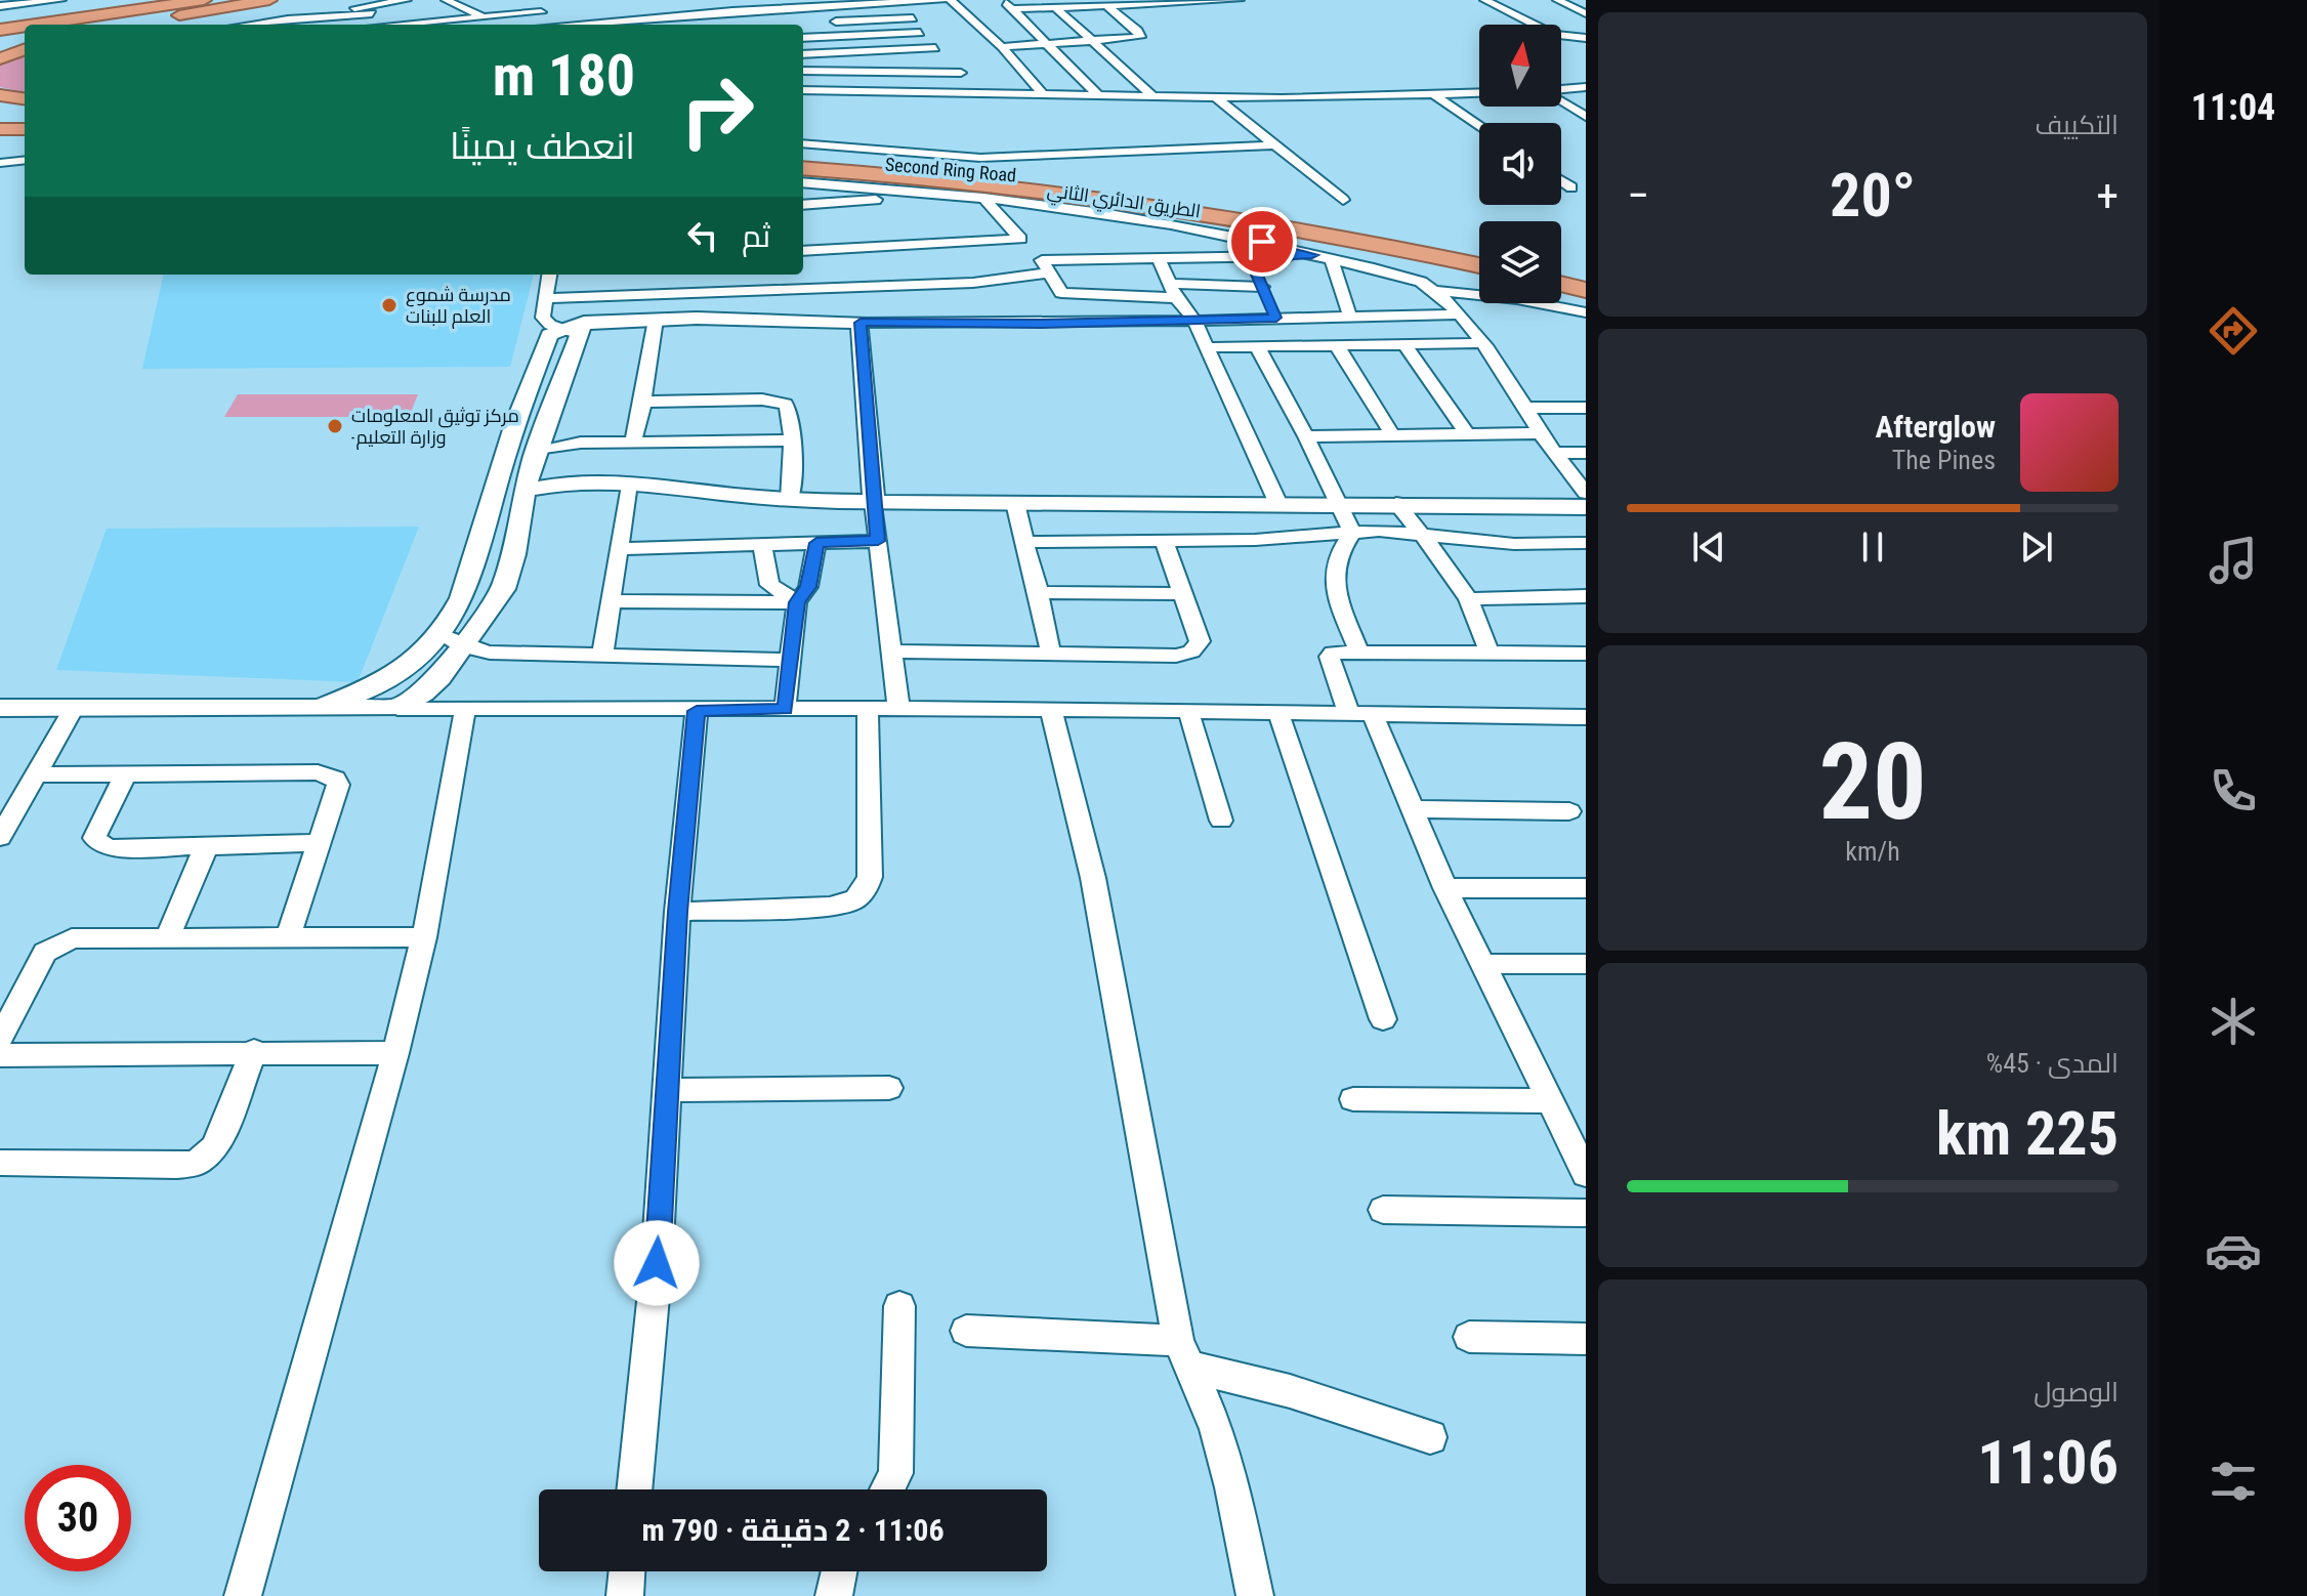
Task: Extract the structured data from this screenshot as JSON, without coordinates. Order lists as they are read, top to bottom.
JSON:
{
  "streets": {
    "highway": ["Second Ring Road", "الطريق الدائري الثاني"]
  },
  "places": ["مدرسة شموع العلم للبنات", "مركز توثيق المعلومات -وزارة التعليم"],
  "north": "top",
  "page": {
    "tabs": "11:04",
    "tile": [
      "التكييف",
      ["20", "km/h"],
      ["المدى · 45%", "225 km"],
      ["الوصول", "11:06"]
    ],
    "turn": ["180 m", "انعطف يمينًا"],
    "heat": ["−", "20°", "+"],
    "then": "ثم",
    "song": ["Afterglow", "The Pines"],
    "limit": "30",
    "trip": "11:06 · 2 دقيقة · 790 m"
  }
}
